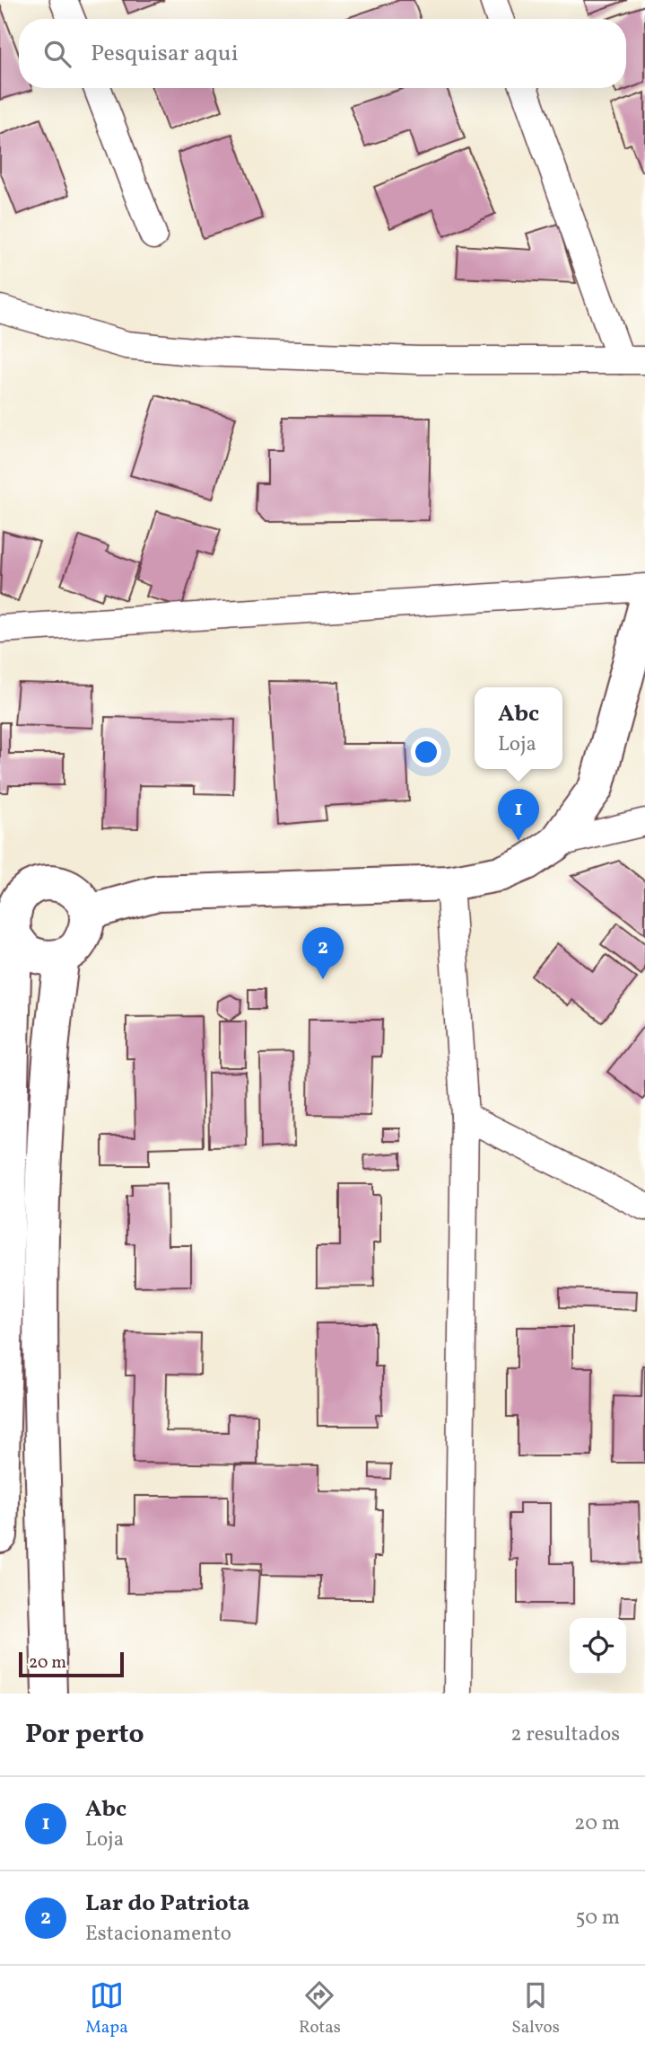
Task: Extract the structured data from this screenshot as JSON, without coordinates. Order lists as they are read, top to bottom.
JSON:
{
  "scale_bar": "20 m",
  "page": {
    "search": "Pesquisar aqui",
    "popup": ["Abc", "Loja"],
    "pins": ["1", "2"],
    "scale": "20 m",
    "heading": ["Por perto", "2 resultados"],
    "list": [
      {
        "mark": "1",
        "name": "Abc",
        "note": "Loja",
        "value": "20 m"
      },
      {
        "mark": "2",
        "name": "Lar do Patriota",
        "note": "Estacionamento",
        "value": "50 m"
      }
    ],
    "nav": ["Mapa", "Rotas", "Salvos"]
  }
}
